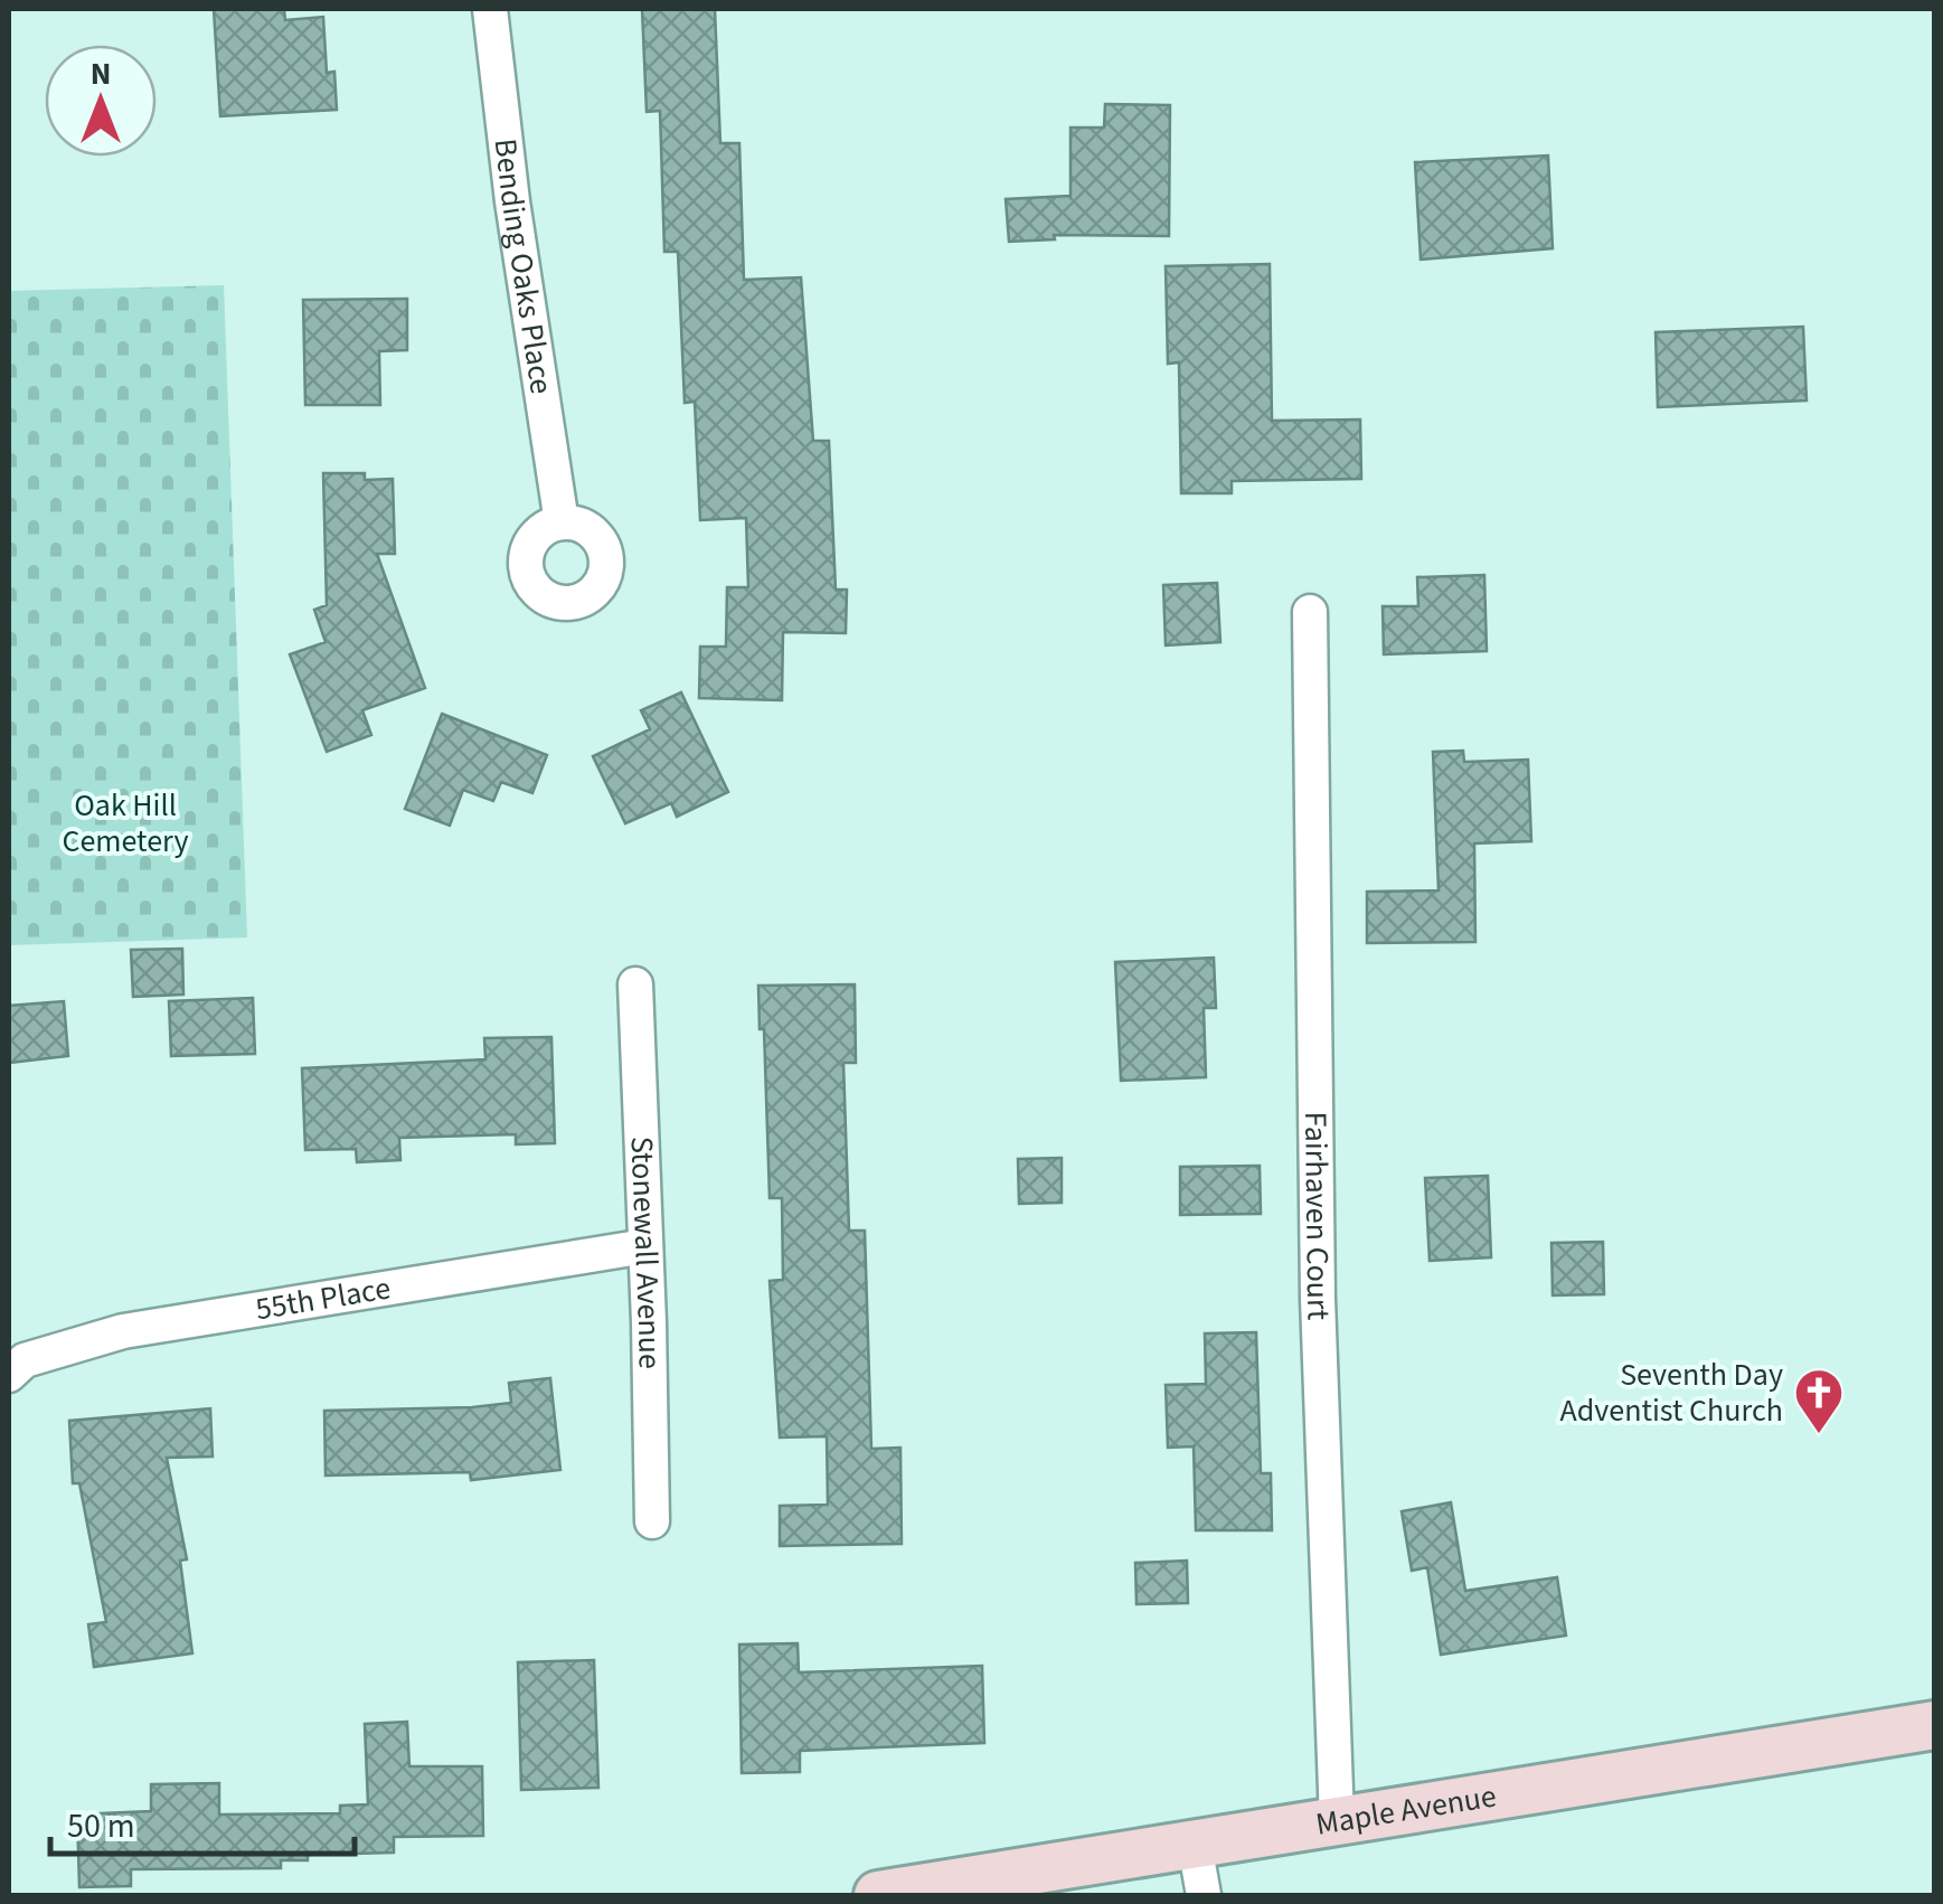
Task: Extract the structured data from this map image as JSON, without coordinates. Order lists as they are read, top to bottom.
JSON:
{
  "streets": {
    "main road": ["Maple Avenue"],
    "street": [
      "Bending Oaks Place",
      "Fairhaven Court",
      "Stonewall Avenue",
      "55th Place"
    ]
  },
  "crossings": [
    ["Fairhaven Court", "Maple Avenue"],
    ["Stonewall Avenue", "55th Place"]
  ],
  "parks": ["Oak Hill Cemetery"],
  "places": {
    "church": ["Seventh Day Adventist Church"]
  },
  "scale_bar": "50 m",
  "north": "top"
}
